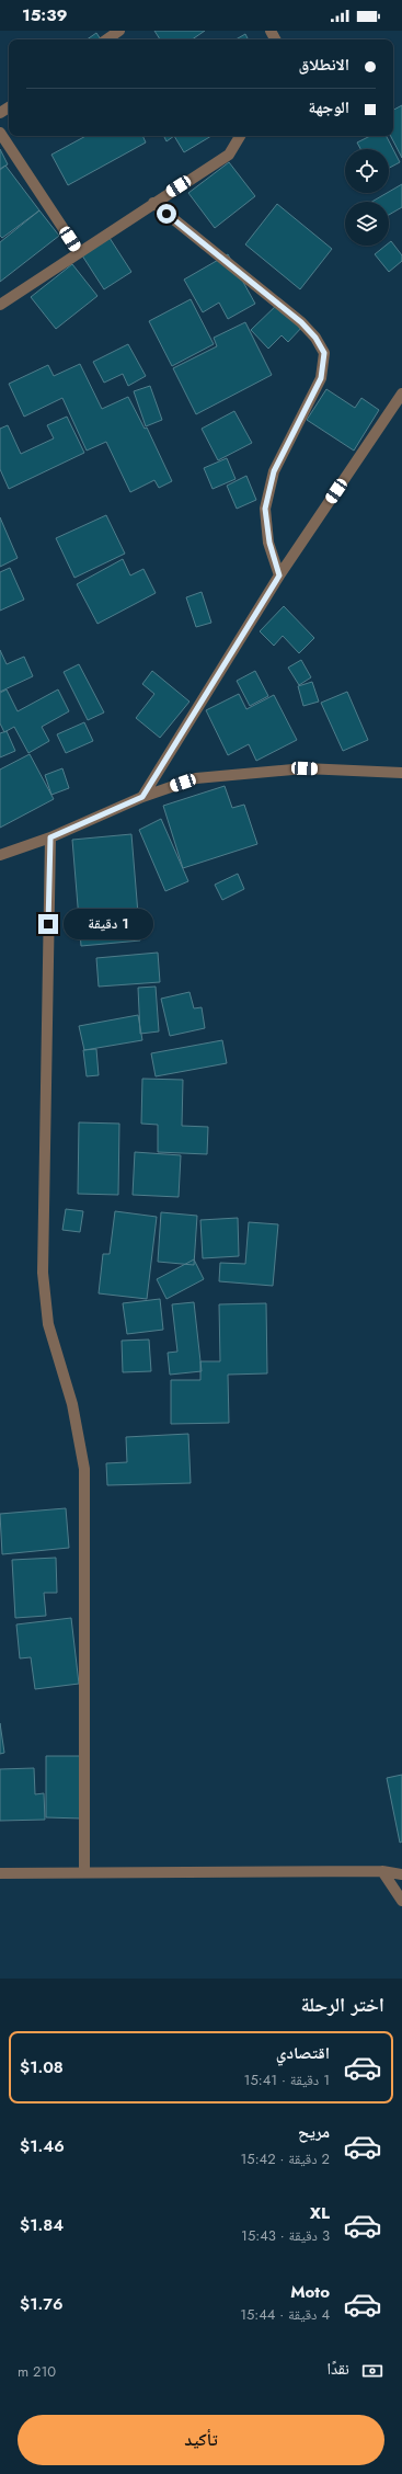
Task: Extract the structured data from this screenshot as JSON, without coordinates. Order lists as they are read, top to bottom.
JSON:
{
  "page": {
    "status": "15:39",
    "banner": ["الانطلاق", "الوجهة"],
    "bubble": "1 دقيقة",
    "heading": "اختر الرحلة",
    "list": [
      {
        "name": "اقتصادي",
        "note": "1 دقيقة · 15:41",
        "value": "$1.08"
      },
      {
        "name": "مريح",
        "note": "2 دقيقة · 15:42",
        "value": "$1.46"
      },
      {
        "name": "XL",
        "note": "3 دقيقة · 15:43",
        "value": "$1.84"
      },
      {
        "name": "Moto",
        "note": "4 دقيقة · 15:44",
        "value": "$1.76"
      }
    ],
    "pay": ["نقدًا", "210 m"],
    "buttons": "تأكيد"
  }
}
